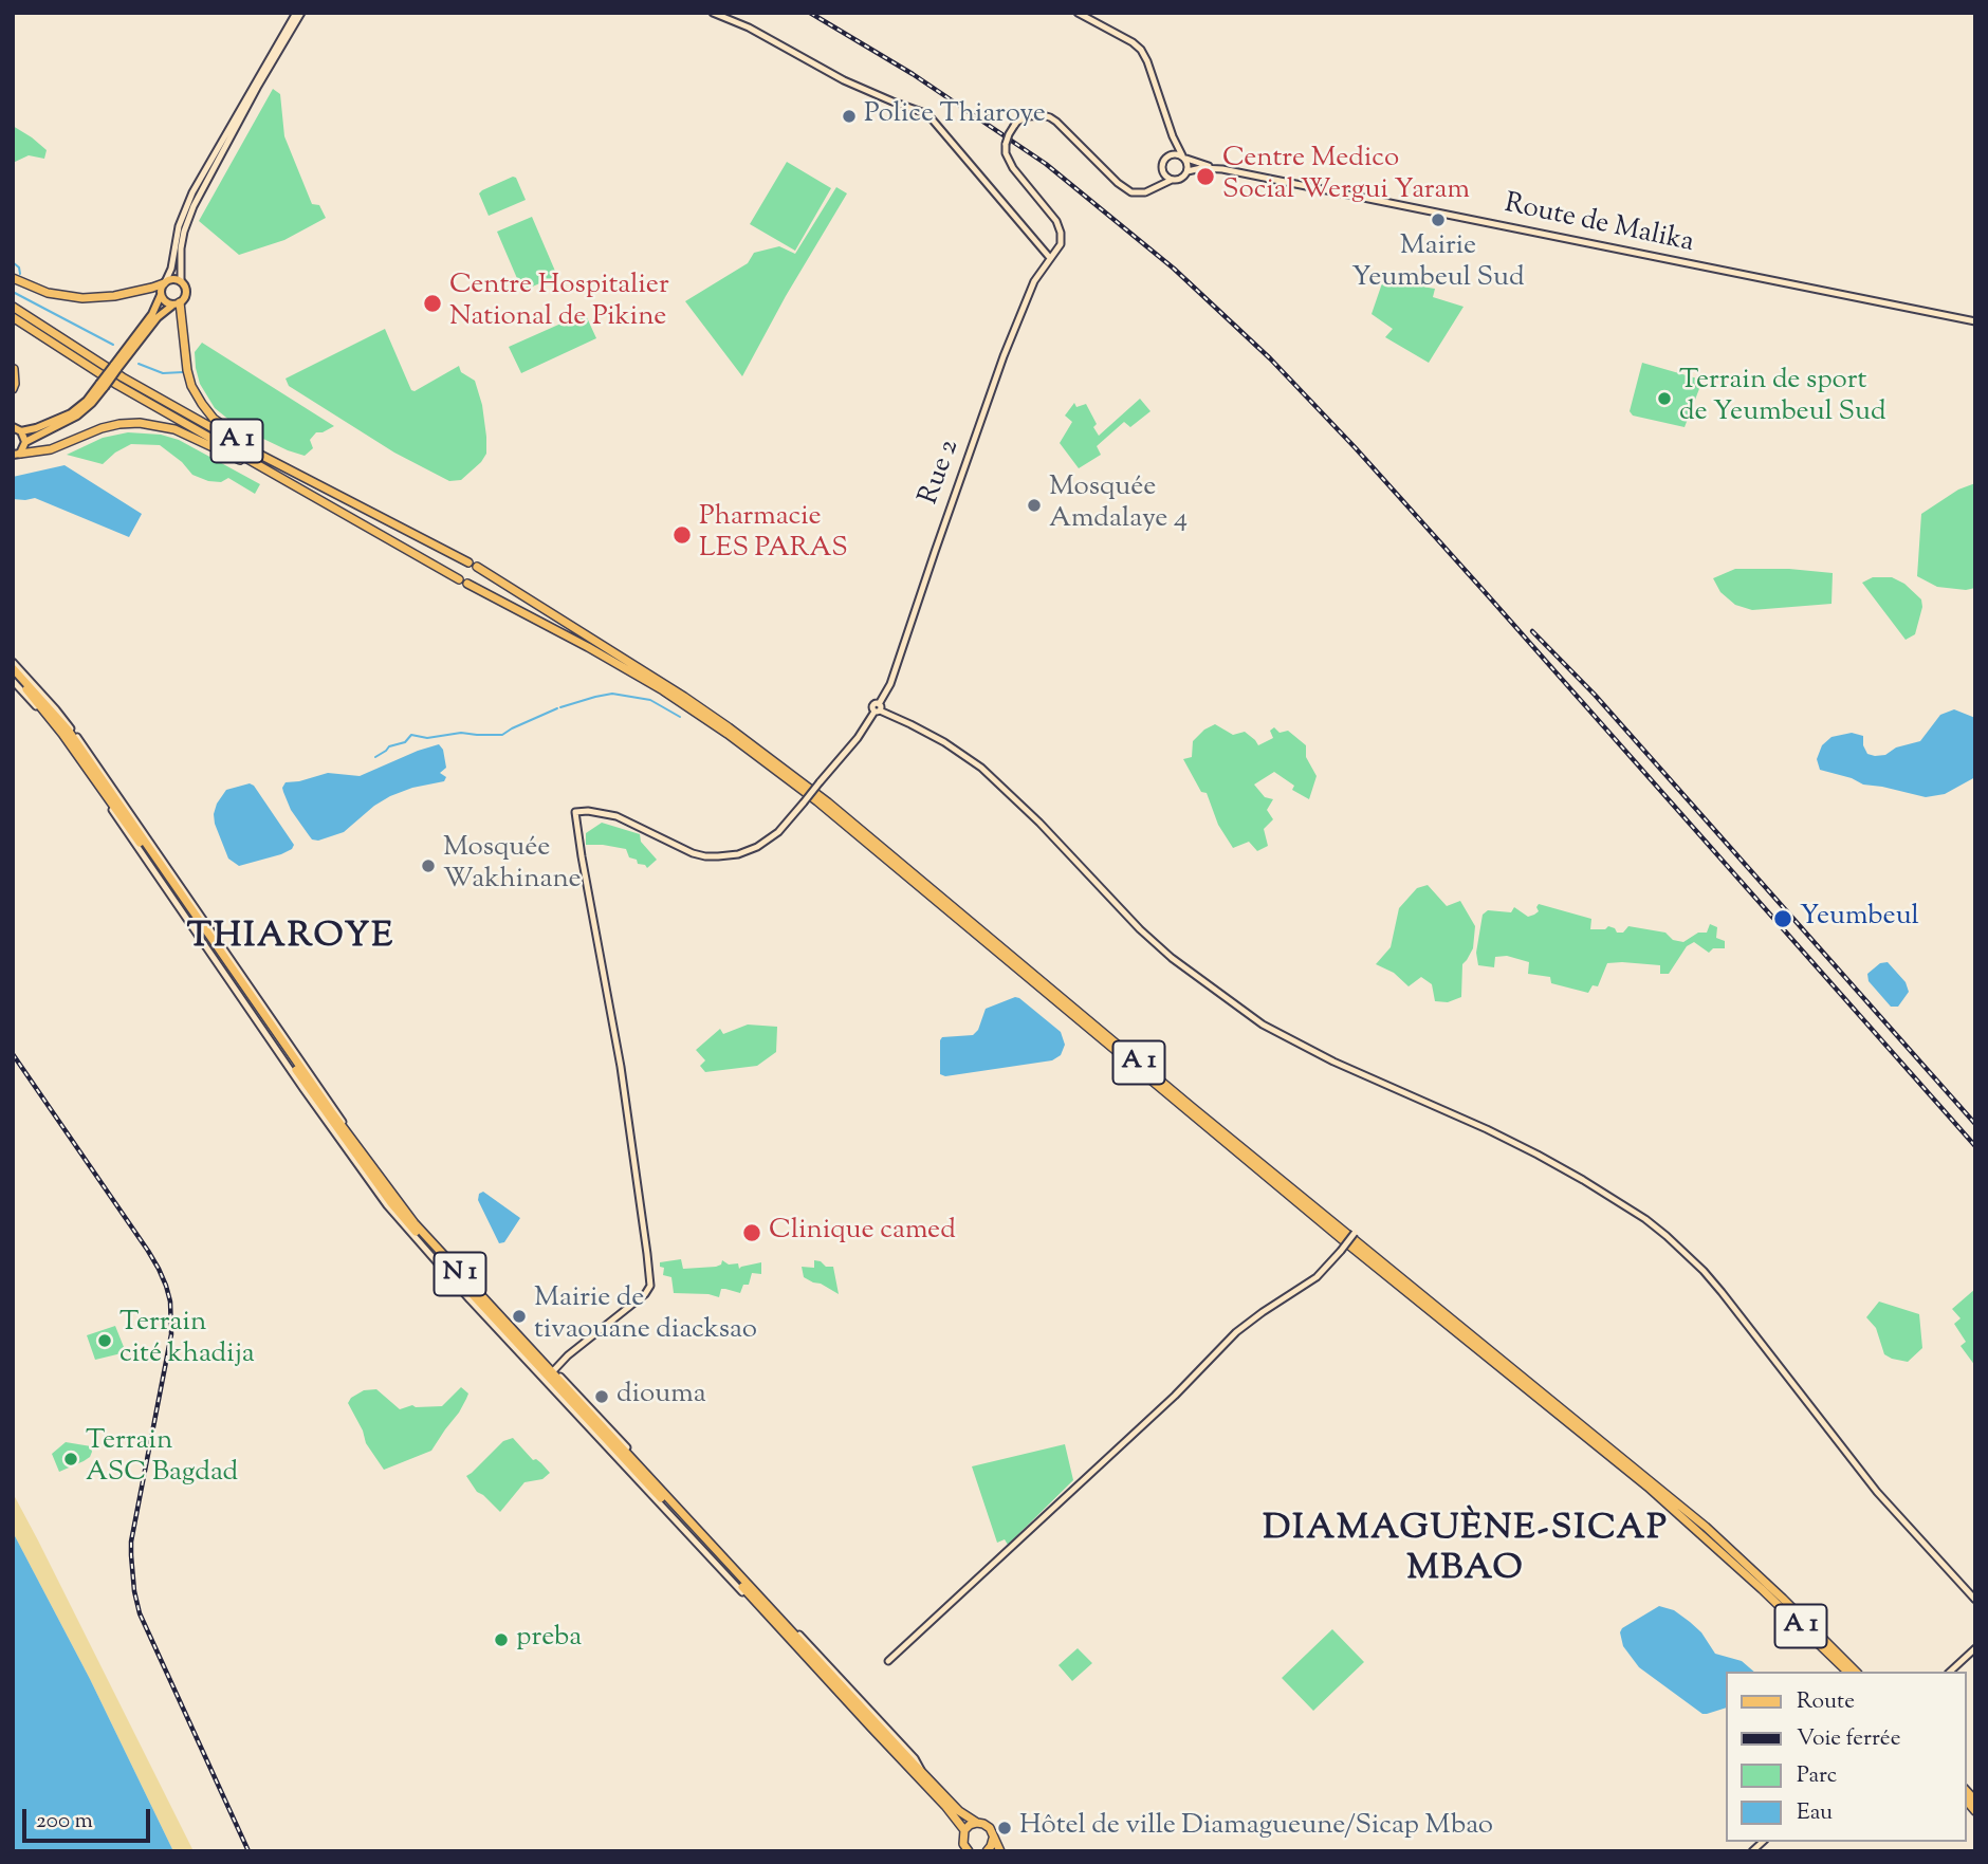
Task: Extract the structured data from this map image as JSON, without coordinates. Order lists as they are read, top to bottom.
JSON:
{
  "streets": {
    "highway": ["A 1", "N 1"],
    "street": ["Route de Malika", "Rue 2"]
  },
  "crossings": [
    ["Rue 2", "N 1"]
  ],
  "districts": ["THIAROYE", "DIAMAGUÈNE-SICAP MBAO"],
  "places": [
    "Police Thiaroye",
    "Centre Medico Social Wergui Yaram",
    "Mairie Yeumbeul Sud",
    "Centre Hospitalier National de Pikine",
    "Terrain de sport de Yeumbeul Sud",
    "Mosquée Amdalaye 4",
    "Pharmacie LES PARAS",
    "Mosquée Wakhinane",
    "Yeumbeul",
    "Clinique camed",
    "Mairie de tivaouane diacksao",
    "Terrain cité khadija",
    "diouma",
    "Terrain ASC Bagdad",
    "preba",
    "Hôtel de ville Diamagueune/Sicap Mbao"
  ],
  "legend": [
    "Route",
    "Voie ferrée",
    "Parc",
    "Eau"
  ],
  "scale_bar": "200 m"
}
